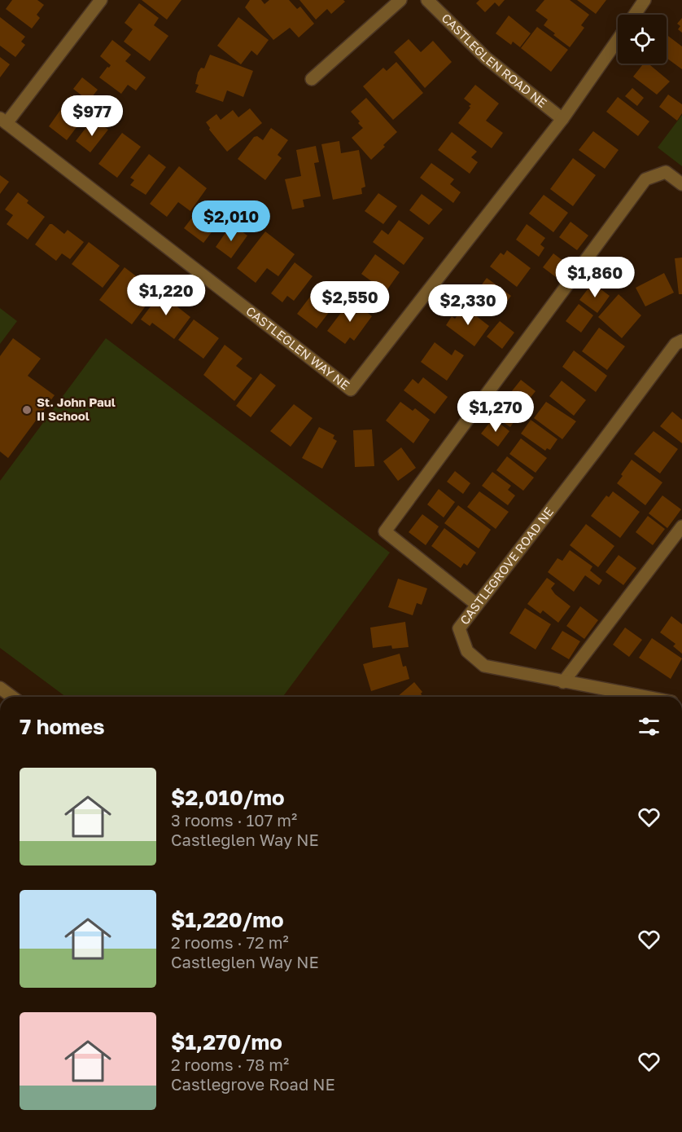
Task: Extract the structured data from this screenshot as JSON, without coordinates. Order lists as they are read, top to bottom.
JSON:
{
  "streets": {
    "street": ["CASTLEGLEN ROAD NE", "CASTLEGLEN WAY NE", "CASTLEGROVE ROAD NE"]
  },
  "crossings": [
    ["CASTLEGLEN ROAD NE", "CASTLEGLEN WAY NE"]
  ],
  "places": ["St. John Paul II School"],
  "page": {
    "price": [
      "$977",
      "$2,010",
      "$1,860",
      "$1,220",
      "$2,550",
      "$2,330",
      "$1,270"
    ],
    "heading": "7 homes",
    "list": [
      {
        "name": "$2,010/mo",
        "note": "3 rooms · 107 m² · Castleglen Way NE"
      },
      {
        "name": "$1,220/mo",
        "note": "2 rooms · 72 m² · Castleglen Way NE"
      },
      {
        "name": "$1,270/mo",
        "note": "2 rooms · 78 m² · Castlegrove Road NE"
      }
    ]
  }
}
